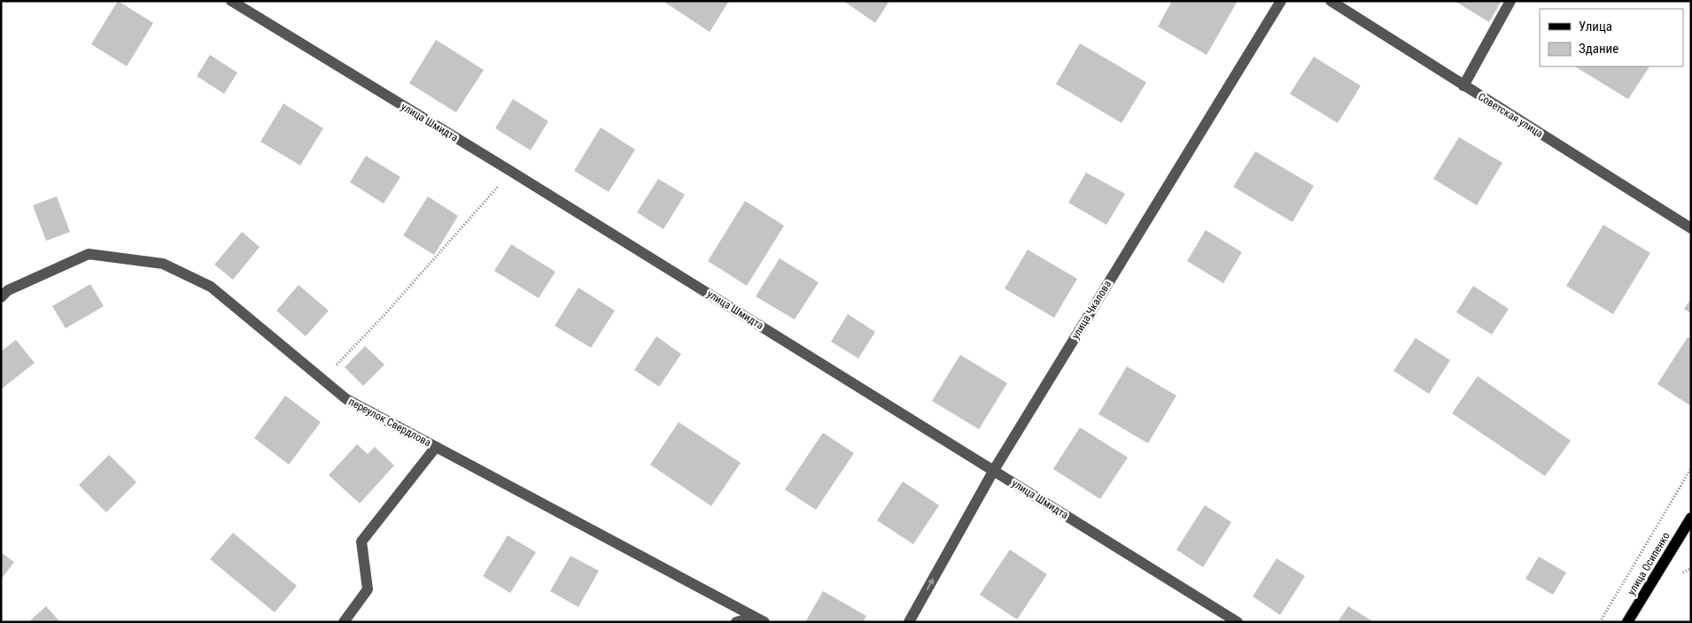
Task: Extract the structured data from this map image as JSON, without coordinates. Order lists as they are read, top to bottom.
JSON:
{
  "streets": {
    "main road": ["улица Осипенко"],
    "street": [
      "Советская улица",
      "улица Шмидта",
      "улица Чкалова",
      "переулок Свердлова"
    ]
  },
  "crossings": [
    ["улица Шмидта", "улица Чкалова"]
  ],
  "legend": ["Улица", "Здание"]
}
